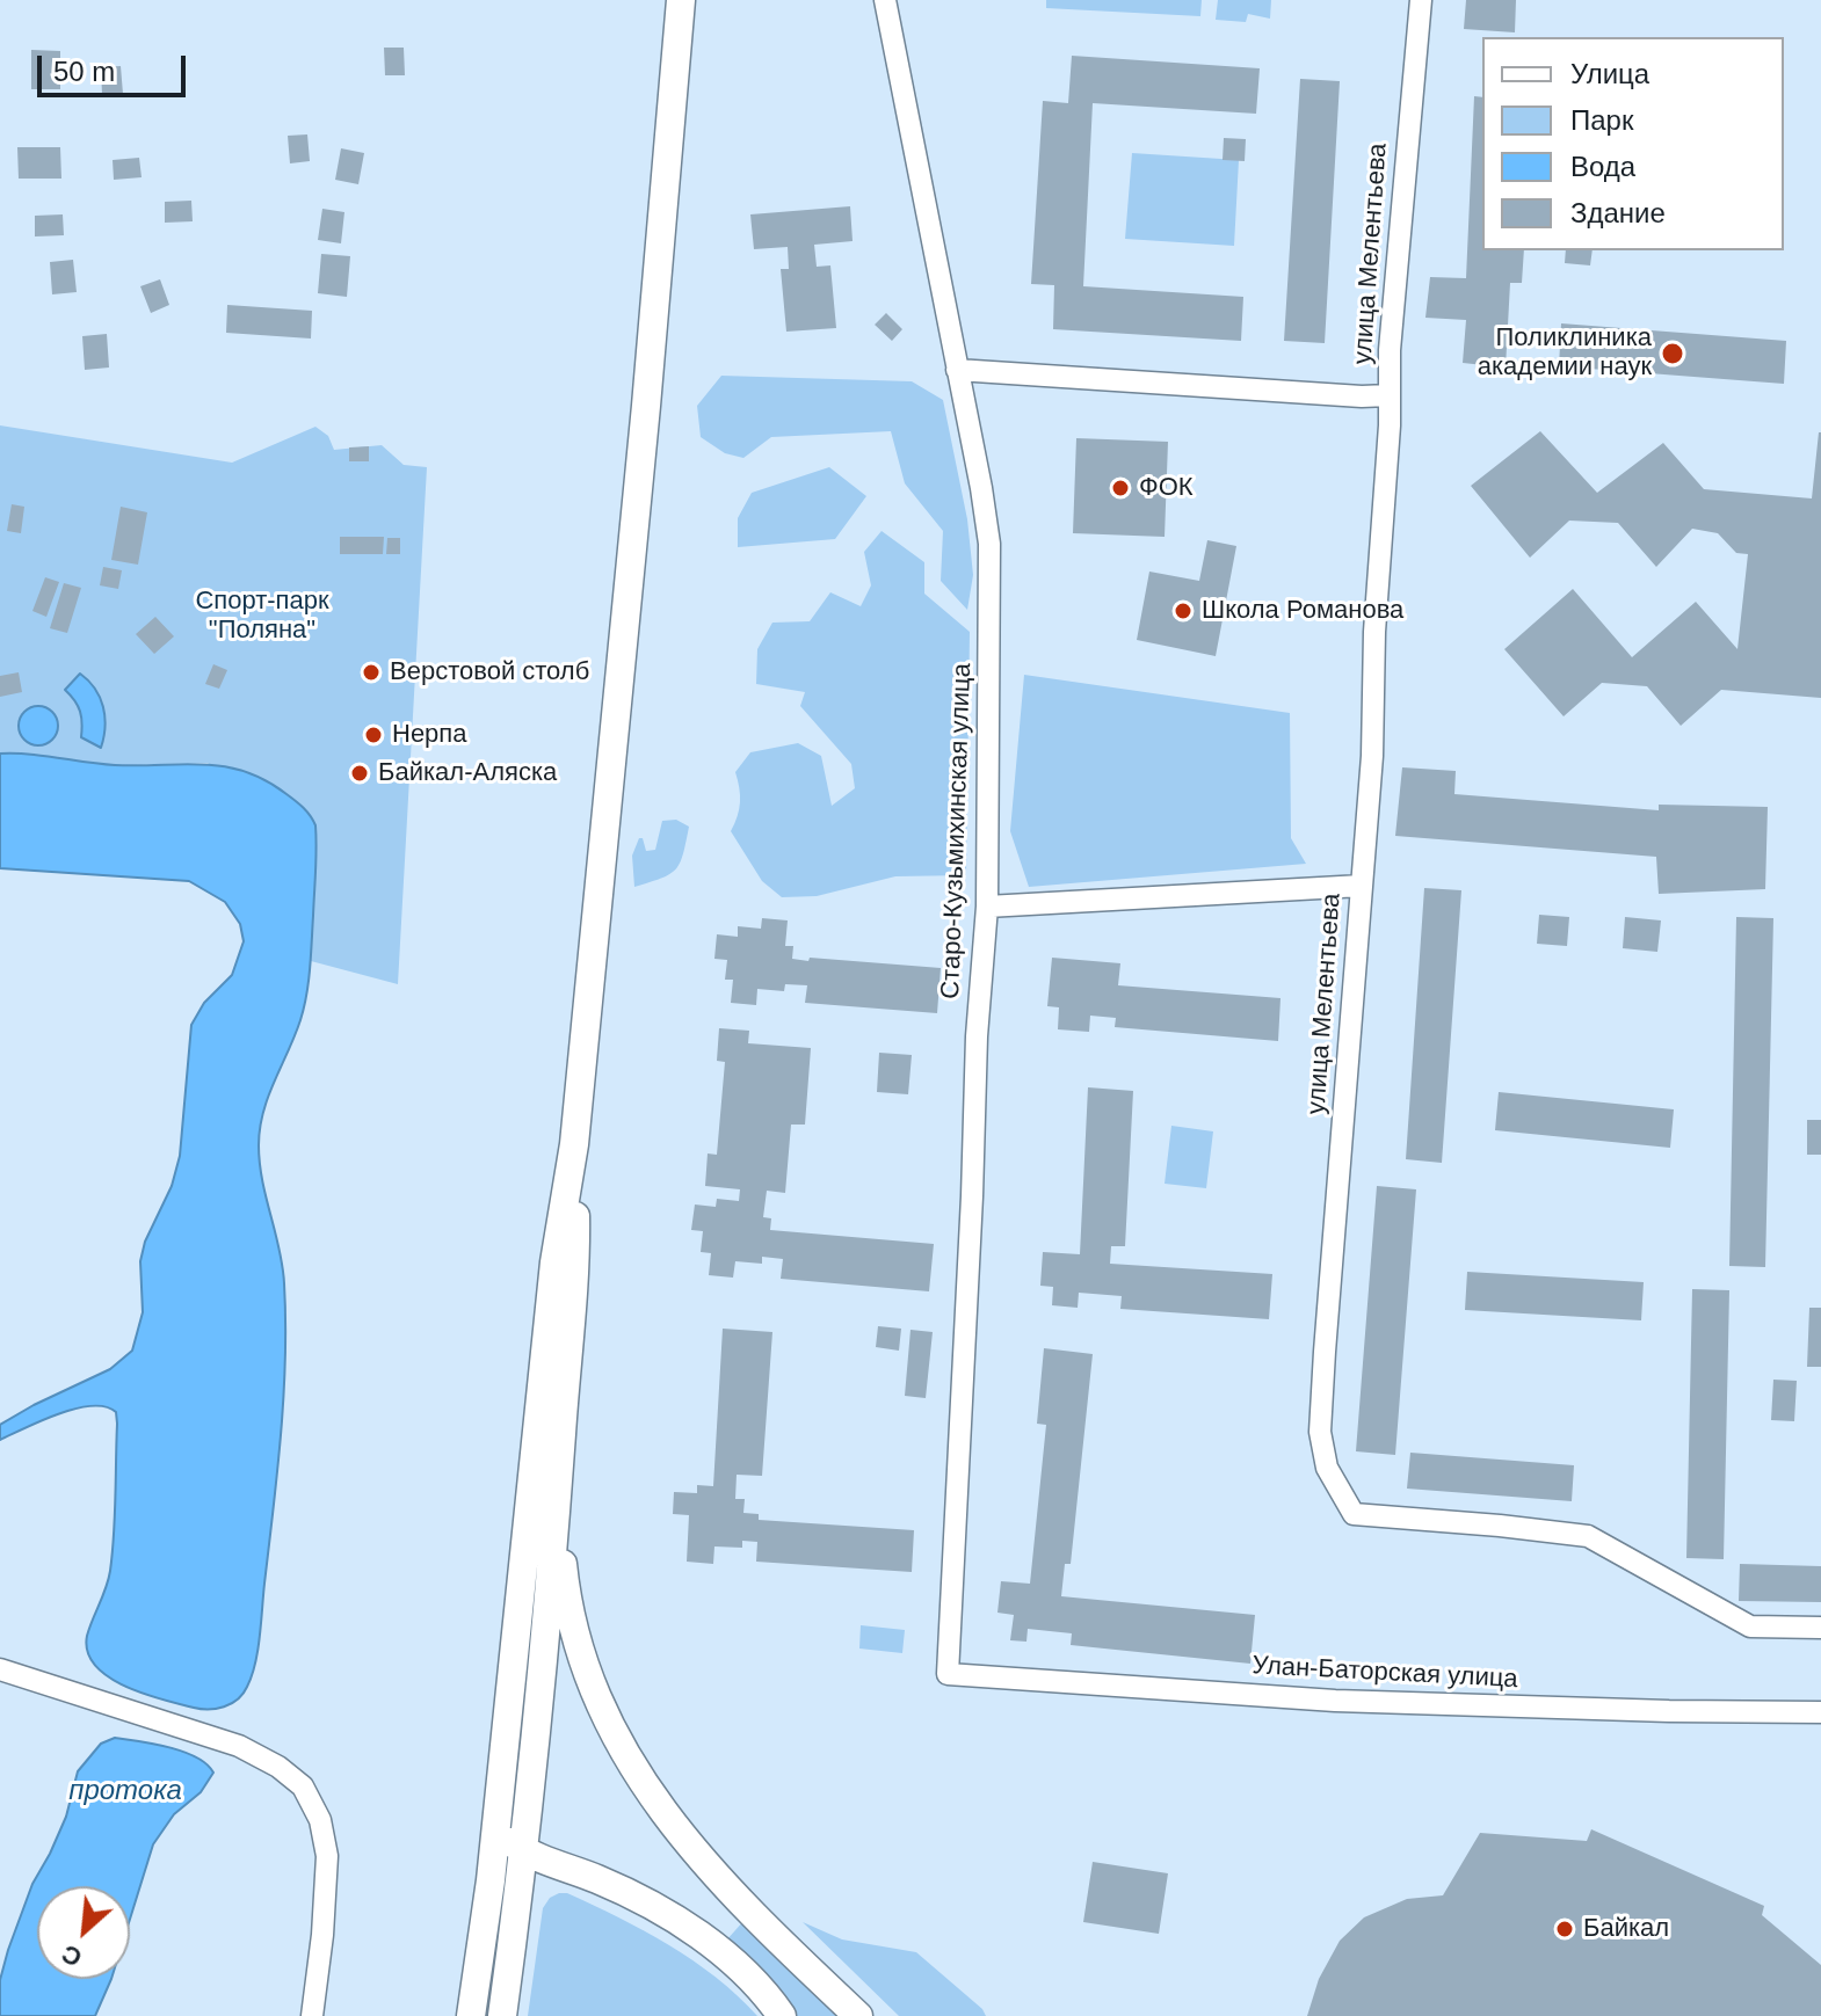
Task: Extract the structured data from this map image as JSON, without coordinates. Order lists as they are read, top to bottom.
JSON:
{
  "streets": {
    "street": ["улица Мелентьева", "Старо-Кузьмихинская улица", "Улан-Баторская улица"]
  },
  "crossings": [
    ["Старо-Кузьмихинская улица", "Улан-Баторская улица"]
  ],
  "water": ["протока"],
  "parks": ["Спорт-парк \"Поляна\""],
  "places": [
    "Поликлиника академии наук",
    "ФОК",
    "Школа Романова",
    "Верстовой столб",
    "Нерпа",
    "Байкал-Аляска",
    "Байкал"
  ],
  "legend": [
    "Улица",
    "Парк",
    "Вода",
    "Здание"
  ],
  "scale_bar": "50 m",
  "north": "bottom left"
}
